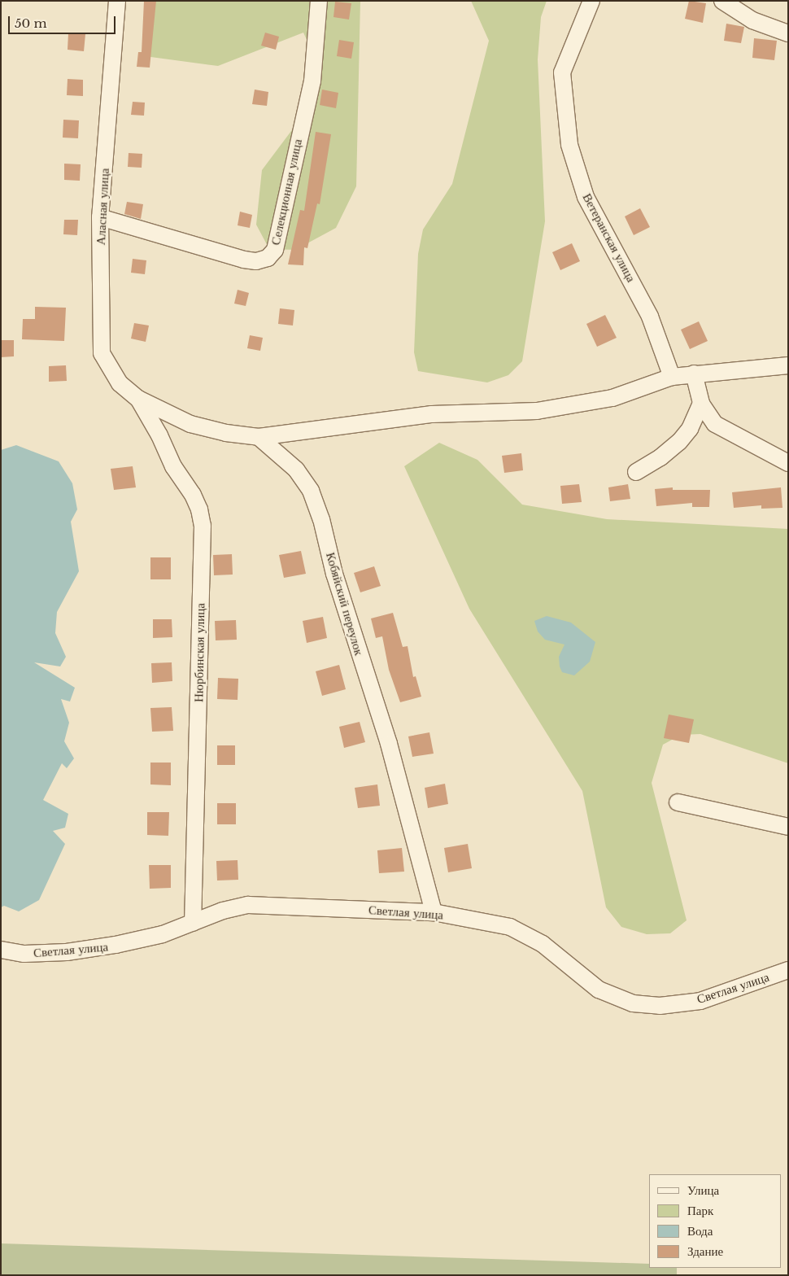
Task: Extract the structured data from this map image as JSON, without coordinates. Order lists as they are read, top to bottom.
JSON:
{
  "streets": {
    "street": [
      "Селекционная улица",
      "Аласная улица",
      "Ветеранская улица",
      "Кобяйский переулок",
      "Нюрбинская улица",
      "Светлая улица"
    ]
  },
  "crossings": [
    ["Селекционная улица", "Аласная улица"],
    ["Аласная улица", "Нюрбинская улица"],
    ["Кобяйский переулок", "Светлая улица"],
    ["Нюрбинская улица", "Светлая улица"]
  ],
  "legend": [
    "Улица",
    "Парк",
    "Вода",
    "Здание"
  ],
  "scale_bar": "50 m"
}
